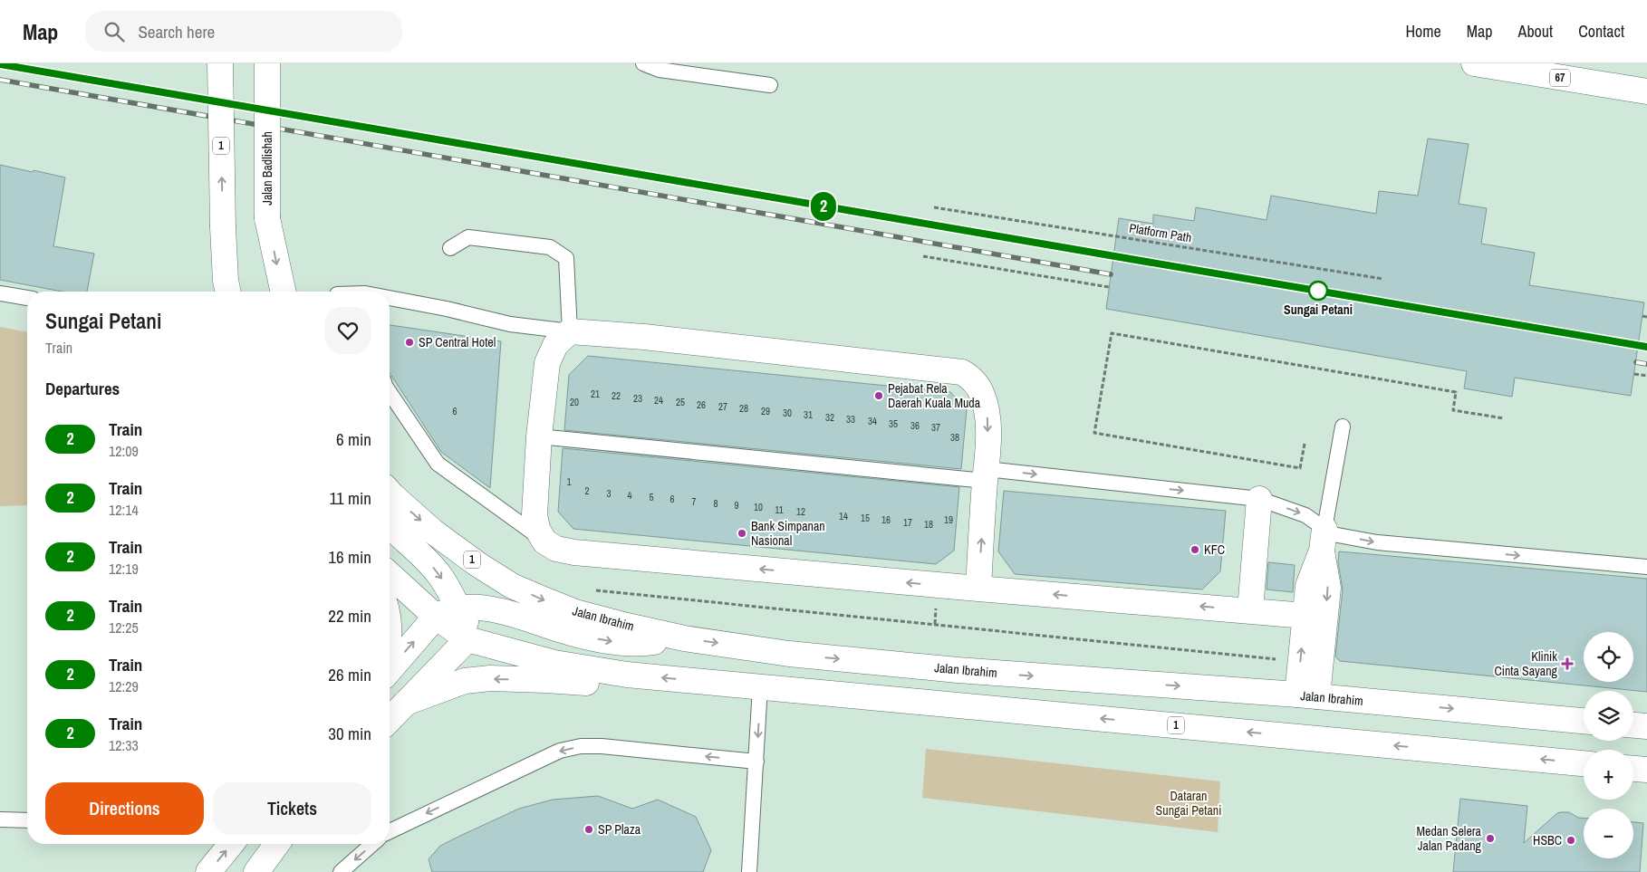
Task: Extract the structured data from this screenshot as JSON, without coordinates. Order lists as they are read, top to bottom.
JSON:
{
  "streets": {
    "main road": [
      "67",
      "1",
      "Jalan Badlishah",
      "Jalan Ibrahim"
    ],
    "path": ["Platform Path"]
  },
  "parks": ["Dataran Sungai Petani"],
  "places": {
    "other": [
      "Sungai Petani",
      "SP Central Hotel",
      "Pejabat Rela Daerah Kuala Muda",
      "Bank Simpanan Nasional",
      "KFC",
      "SP Plaza",
      "Medan Selera Jalan Padang",
      "HSBC"
    ],
    "health": ["Klinik Cinta Sayang"]
  },
  "house_numbers": [
    "21",
    "22",
    "23",
    "24",
    "20",
    "25",
    "26",
    "27",
    "28",
    "6",
    "29",
    "30",
    "31",
    "32",
    "33",
    "34",
    "35",
    "36",
    "37",
    "38",
    "1",
    "2",
    "3",
    "4",
    "5",
    "6",
    "7",
    "8",
    "9",
    "10",
    "11",
    "12",
    "14",
    "15",
    "16",
    "19",
    "17",
    "18"
  ],
  "page": {
    "header": "Map",
    "search": "Search here",
    "nav": [
      "Home",
      "Map",
      "About",
      "Contact"
    ],
    "on_map": "2",
    "heading": [
      ["Sungai Petani", "Train"],
      "Departures"
    ],
    "list": [
      {
        "mark": "2",
        "name": "Train",
        "note": "12:09",
        "value": "6 min"
      },
      {
        "mark": "2",
        "name": "Train",
        "note": "12:14",
        "value": "11 min"
      },
      {
        "mark": "2",
        "name": "Train",
        "note": "12:19",
        "value": "16 min"
      },
      {
        "mark": "2",
        "name": "Train",
        "note": "12:25",
        "value": "22 min"
      },
      {
        "mark": "2",
        "name": "Train",
        "note": "12:29",
        "value": "26 min"
      },
      {
        "mark": "2",
        "name": "Train",
        "note": "12:33",
        "value": "30 min"
      }
    ],
    "map_buttons": ["+", "−"],
    "buttons": ["Directions", "Tickets"]
  }
}
